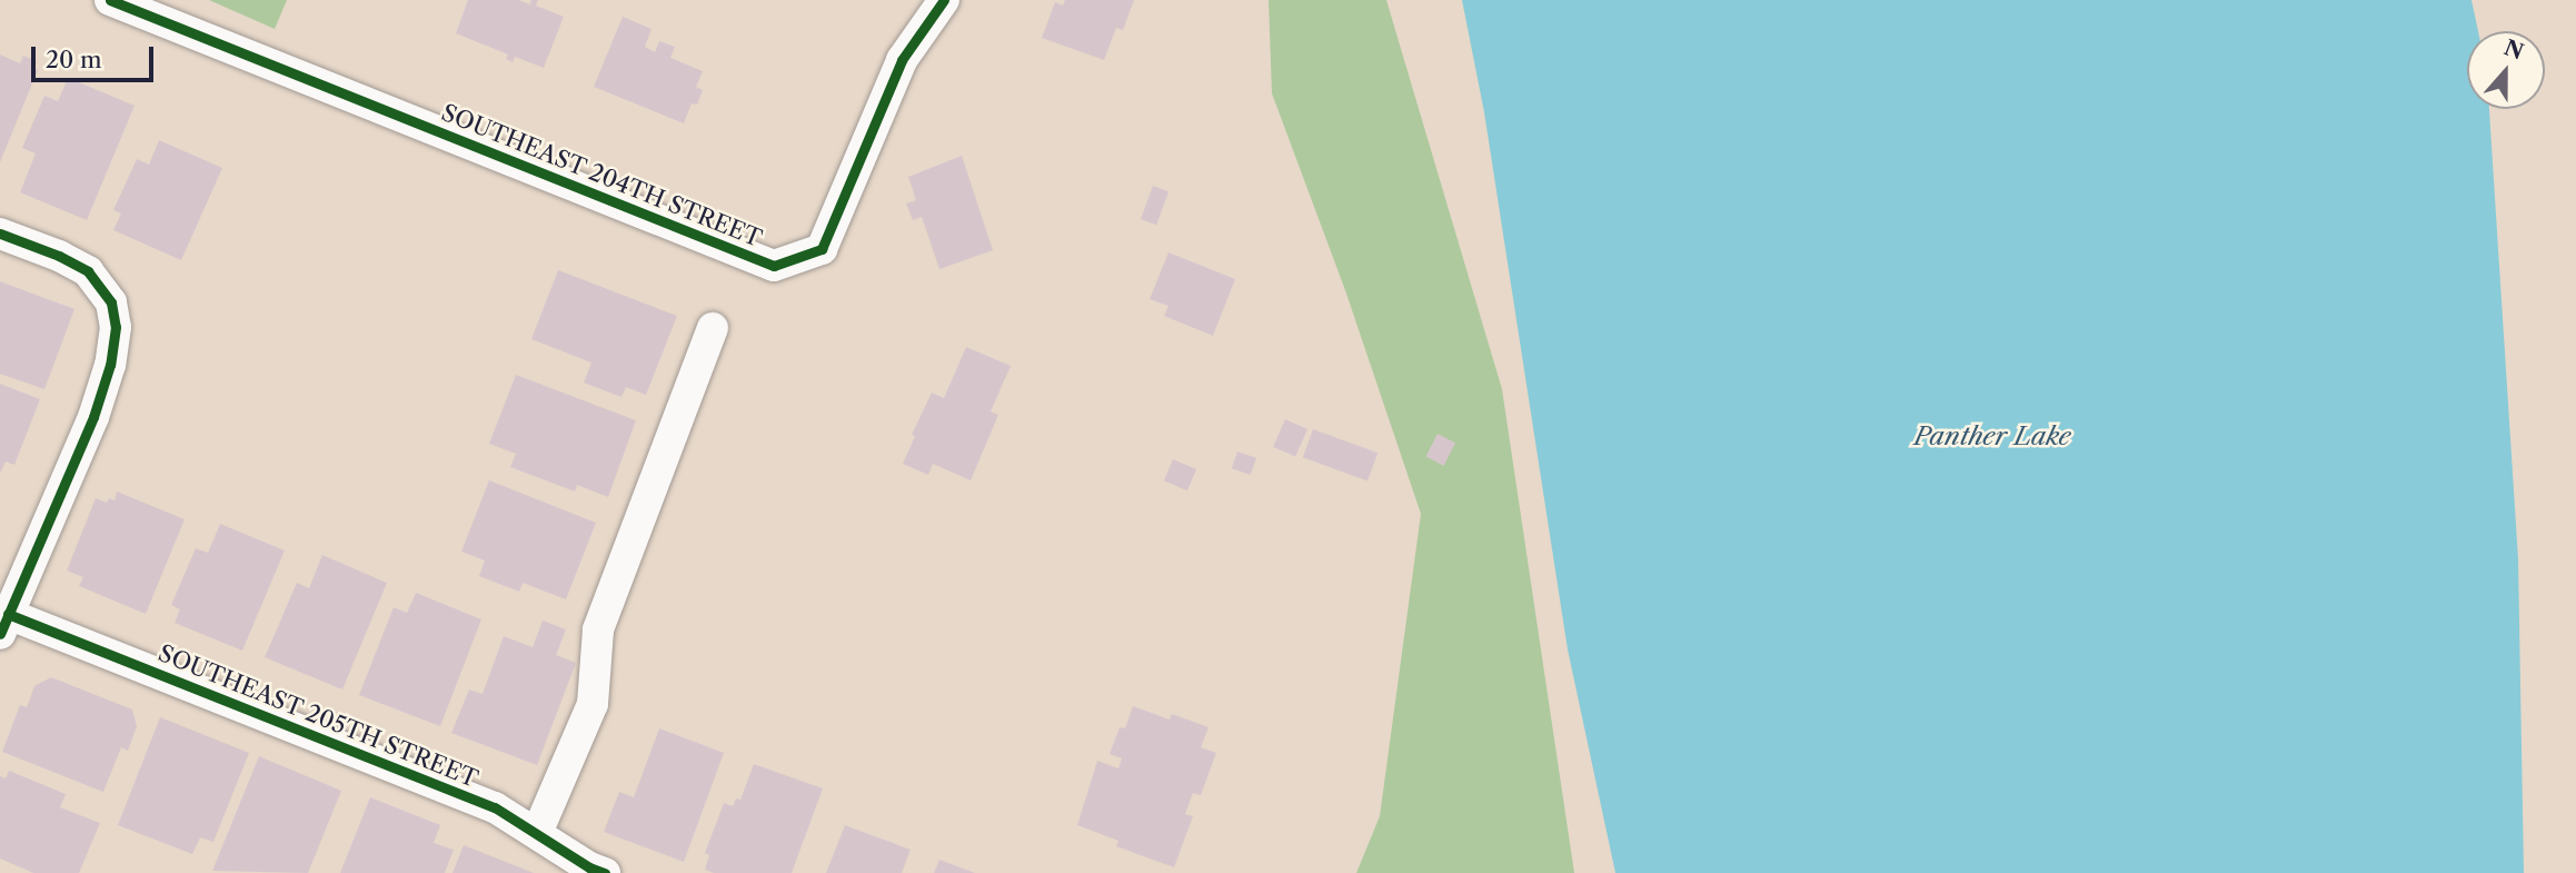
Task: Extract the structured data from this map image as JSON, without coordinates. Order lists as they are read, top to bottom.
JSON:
{
  "streets": {
    "street": ["SOUTHEAST 204TH STREET", "SOUTHEAST 205TH STREET"]
  },
  "water": ["Panther Lake"],
  "scale_bar": "20 m",
  "north": "top"
}
